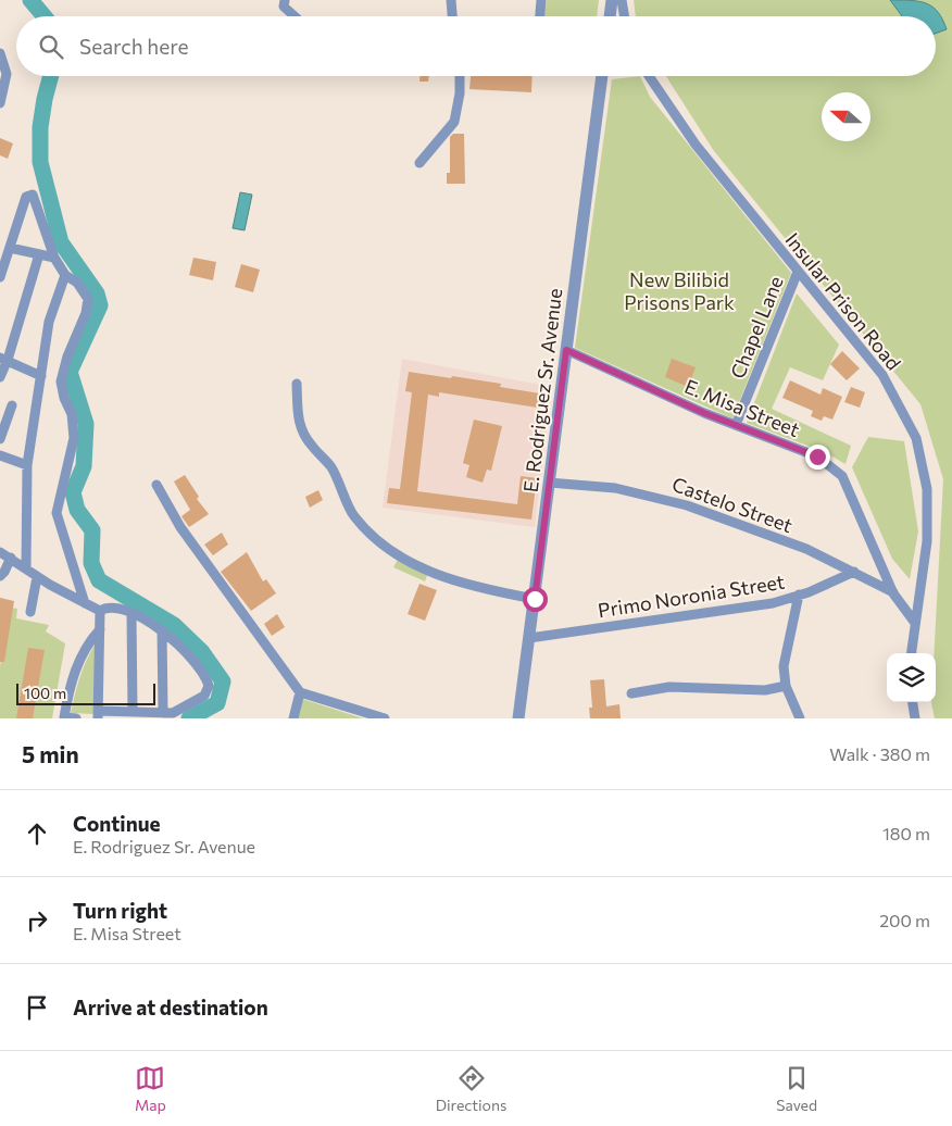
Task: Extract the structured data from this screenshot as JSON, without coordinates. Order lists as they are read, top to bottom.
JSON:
{
  "streets": {
    "street": [
      "Insular Prison Road",
      "Chapel Lane",
      "E. Rodriguez Sr. Avenue",
      "E. Misa Street",
      "Castelo Street",
      "Primo Noronia Street"
    ]
  },
  "crossings": [
    ["Insular Prison Road", "Chapel Lane"],
    ["Insular Prison Road", "E. Misa Street"],
    ["Chapel Lane", "E. Misa Street"],
    ["E. Rodriguez Sr. Avenue", "E. Misa Street"],
    ["E. Rodriguez Sr. Avenue", "Castelo Street"],
    ["E. Rodriguez Sr. Avenue", "Primo Noronia Street"],
    ["E. Misa Street", "Castelo Street"],
    ["Castelo Street", "Primo Noronia Street"]
  ],
  "parks": ["New Bilibid Prisons Park"],
  "scale_bar": "100 m",
  "north": "left",
  "page": {
    "search": "Search here",
    "scale": "100 m",
    "heading": ["5 min", "Walk · 380 m"],
    "list": [
      ["Continue", "E. Rodriguez Sr. Avenue", "180 m"],
      ["Turn right", "E. Misa Street", "200 m"],
      "Arrive at destination"
    ],
    "nav": ["Map", "Directions", "Saved"]
  }
}
